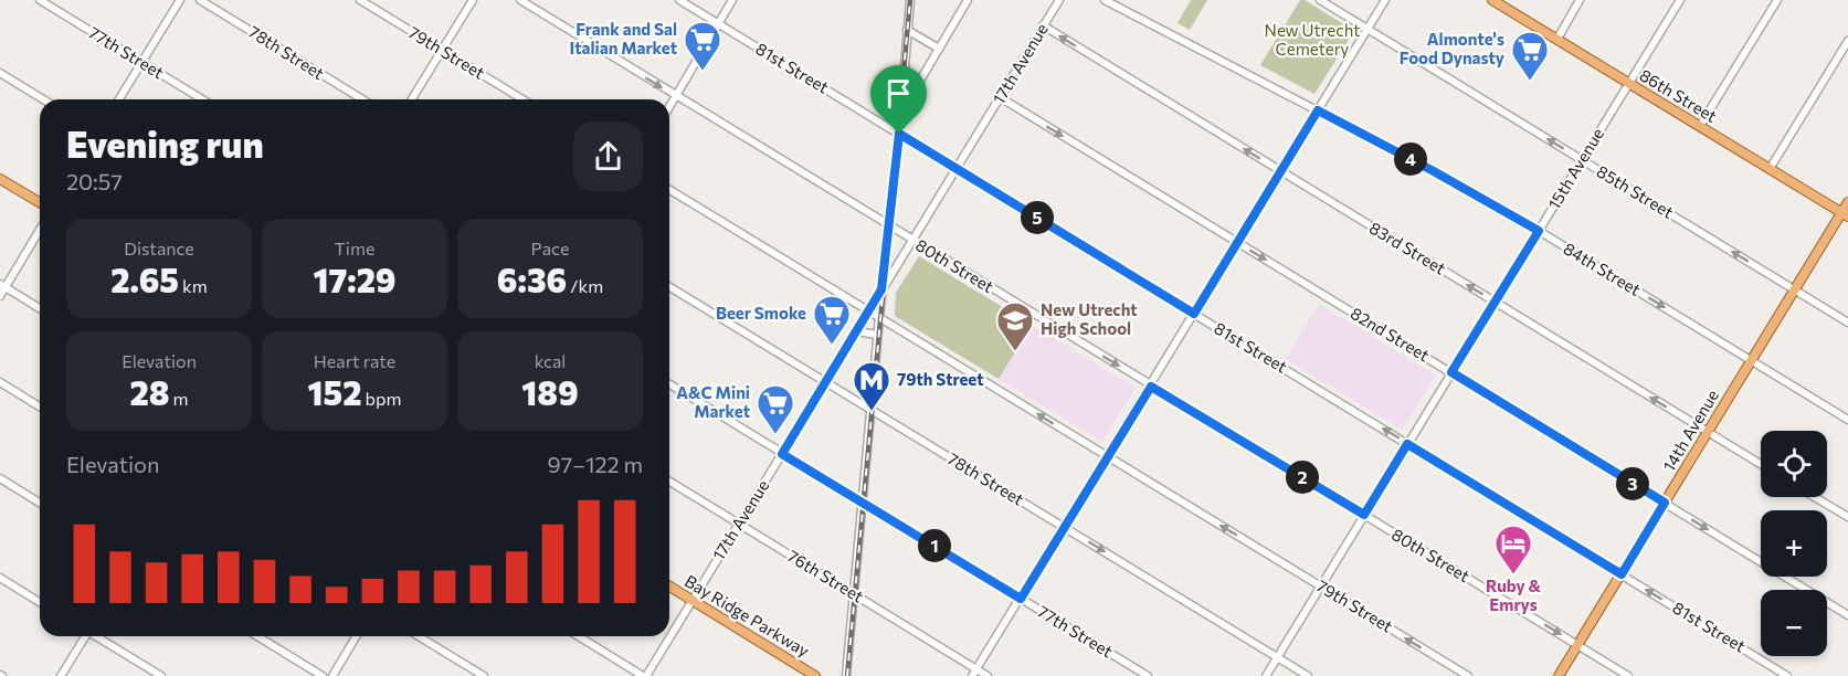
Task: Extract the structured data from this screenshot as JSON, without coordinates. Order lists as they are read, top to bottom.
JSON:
{
  "streets": {
    "main road": ["86th Street", "14th Avenue", "Bay Ridge Parkway"],
    "street": [
      "77th Street",
      "78th Street",
      "79th Street",
      "17th Avenue",
      "81st Street",
      "15th Avenue",
      "85th Street",
      "83rd Street",
      "80th Street",
      "84th Street",
      "82nd Street",
      "76th Street"
    ]
  },
  "crossings": [
    ["77th Street", "17th Avenue"],
    ["78th Street", "17th Avenue"],
    ["78th Street", "15th Avenue"],
    ["79th Street", "17th Avenue"],
    ["79th Street", "15th Avenue"],
    ["17th Avenue", "81st Street"],
    ["17th Avenue", "83rd Street"],
    ["17th Avenue", "80th Street"],
    ["17th Avenue", "82nd Street"],
    ["17th Avenue", "76th Street"],
    ["17th Avenue", "Bay Ridge Parkway"],
    ["81st Street", "15th Avenue"],
    ["81st Street", "14th Avenue"],
    ["86th Street", "15th Avenue"],
    ["86th Street", "14th Avenue"],
    ["15th Avenue", "85th Street"],
    ["15th Avenue", "83rd Street"],
    ["15th Avenue", "80th Street"],
    ["15th Avenue", "84th Street"],
    ["15th Avenue", "82nd Street"],
    ["85th Street", "14th Avenue"],
    ["83rd Street", "14th Avenue"],
    ["80th Street", "14th Avenue"],
    ["84th Street", "14th Avenue"],
    ["82nd Street", "14th Avenue"]
  ],
  "one_way": [
    "79th Street",
    "85th Street",
    "83rd Street",
    "80th Street",
    "82nd Street"
  ],
  "parks": ["New Utrecht Cemetery"],
  "places": {
    "supermarket": [
      "Frank and Sal Italian Market",
      "Almonte's Food Dynasty",
      "Beer Smoke",
      "A&C Mini Market"
    ],
    "school or university": ["New Utrecht High School"],
    "metro station": ["79th Street"],
    "hotel": ["Ruby & Emrys"]
  },
  "page": {
    "heading": ["Evening run", "20:57"],
    "pins": [
      "4",
      "5",
      "2",
      "3",
      "1"
    ],
    "stats": [
      ["Distance", "2.65 km"],
      ["Time", "17:29"],
      ["Pace", "6:36 /km"],
      ["Elevation", "28 m"],
      ["Heart rate", "152 bpm"],
      ["kcal", "189"]
    ],
    "map_buttons": ["+", "−"],
    "chart": ["Elevation", "97–122 m"]
  }
}
